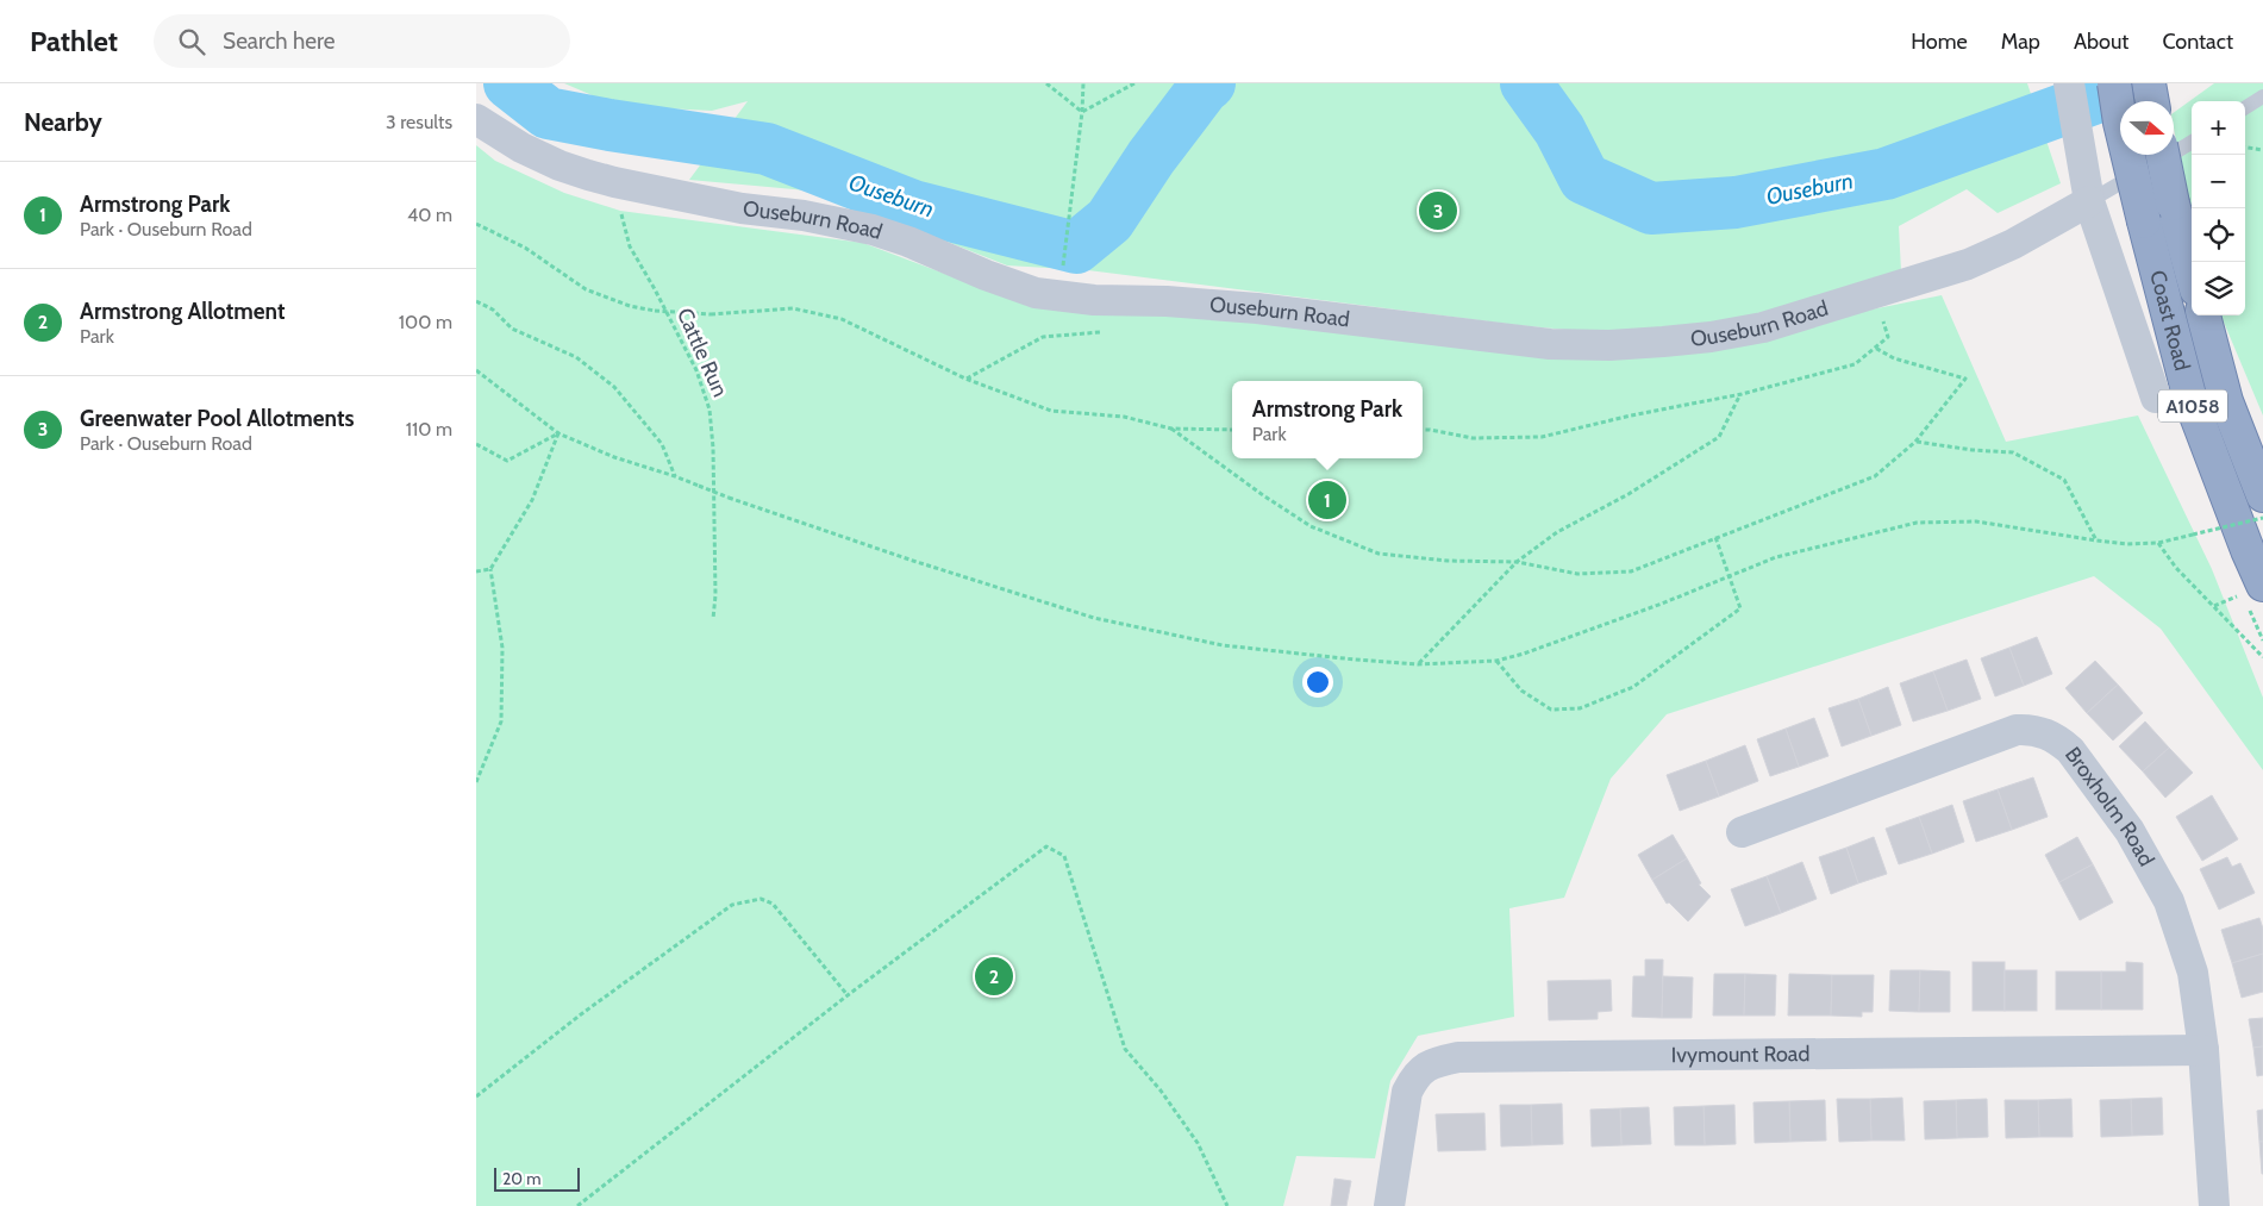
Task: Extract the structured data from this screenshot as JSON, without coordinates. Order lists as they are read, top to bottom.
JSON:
{
  "streets": {
    "highway": ["Coast Road", "A1058"],
    "street": ["Ouseburn Road", "Broxholm Road", "Ivymount Road"],
    "path": ["Cattle Run"]
  },
  "crossings": [
    ["Ouseburn Road", "Cattle Run"],
    ["Broxholm Road", "Ivymount Road"]
  ],
  "water": ["Ouseburn"],
  "scale_bar": "20 m",
  "north": "right",
  "page": {
    "header": "Pathlet",
    "search": "Search here",
    "nav": [
      "Home",
      "Map",
      "About",
      "Contact"
    ],
    "heading": ["Nearby", "3 results"],
    "map_buttons": ["+", "−"],
    "list": [
      {
        "mark": "1",
        "name": "Armstrong Park",
        "note": "Park · Ouseburn Road",
        "value": "40 m"
      },
      {
        "mark": "2",
        "name": "Armstrong Allotment",
        "note": "Park",
        "value": "100 m"
      },
      {
        "mark": "3",
        "name": "Greenwater Pool Allotments",
        "note": "Park · Ouseburn Road",
        "value": "110 m"
      }
    ],
    "pins": ["3", "1", "2"],
    "popup": ["Armstrong Park", "Park"],
    "scale": "20 m"
  }
}
